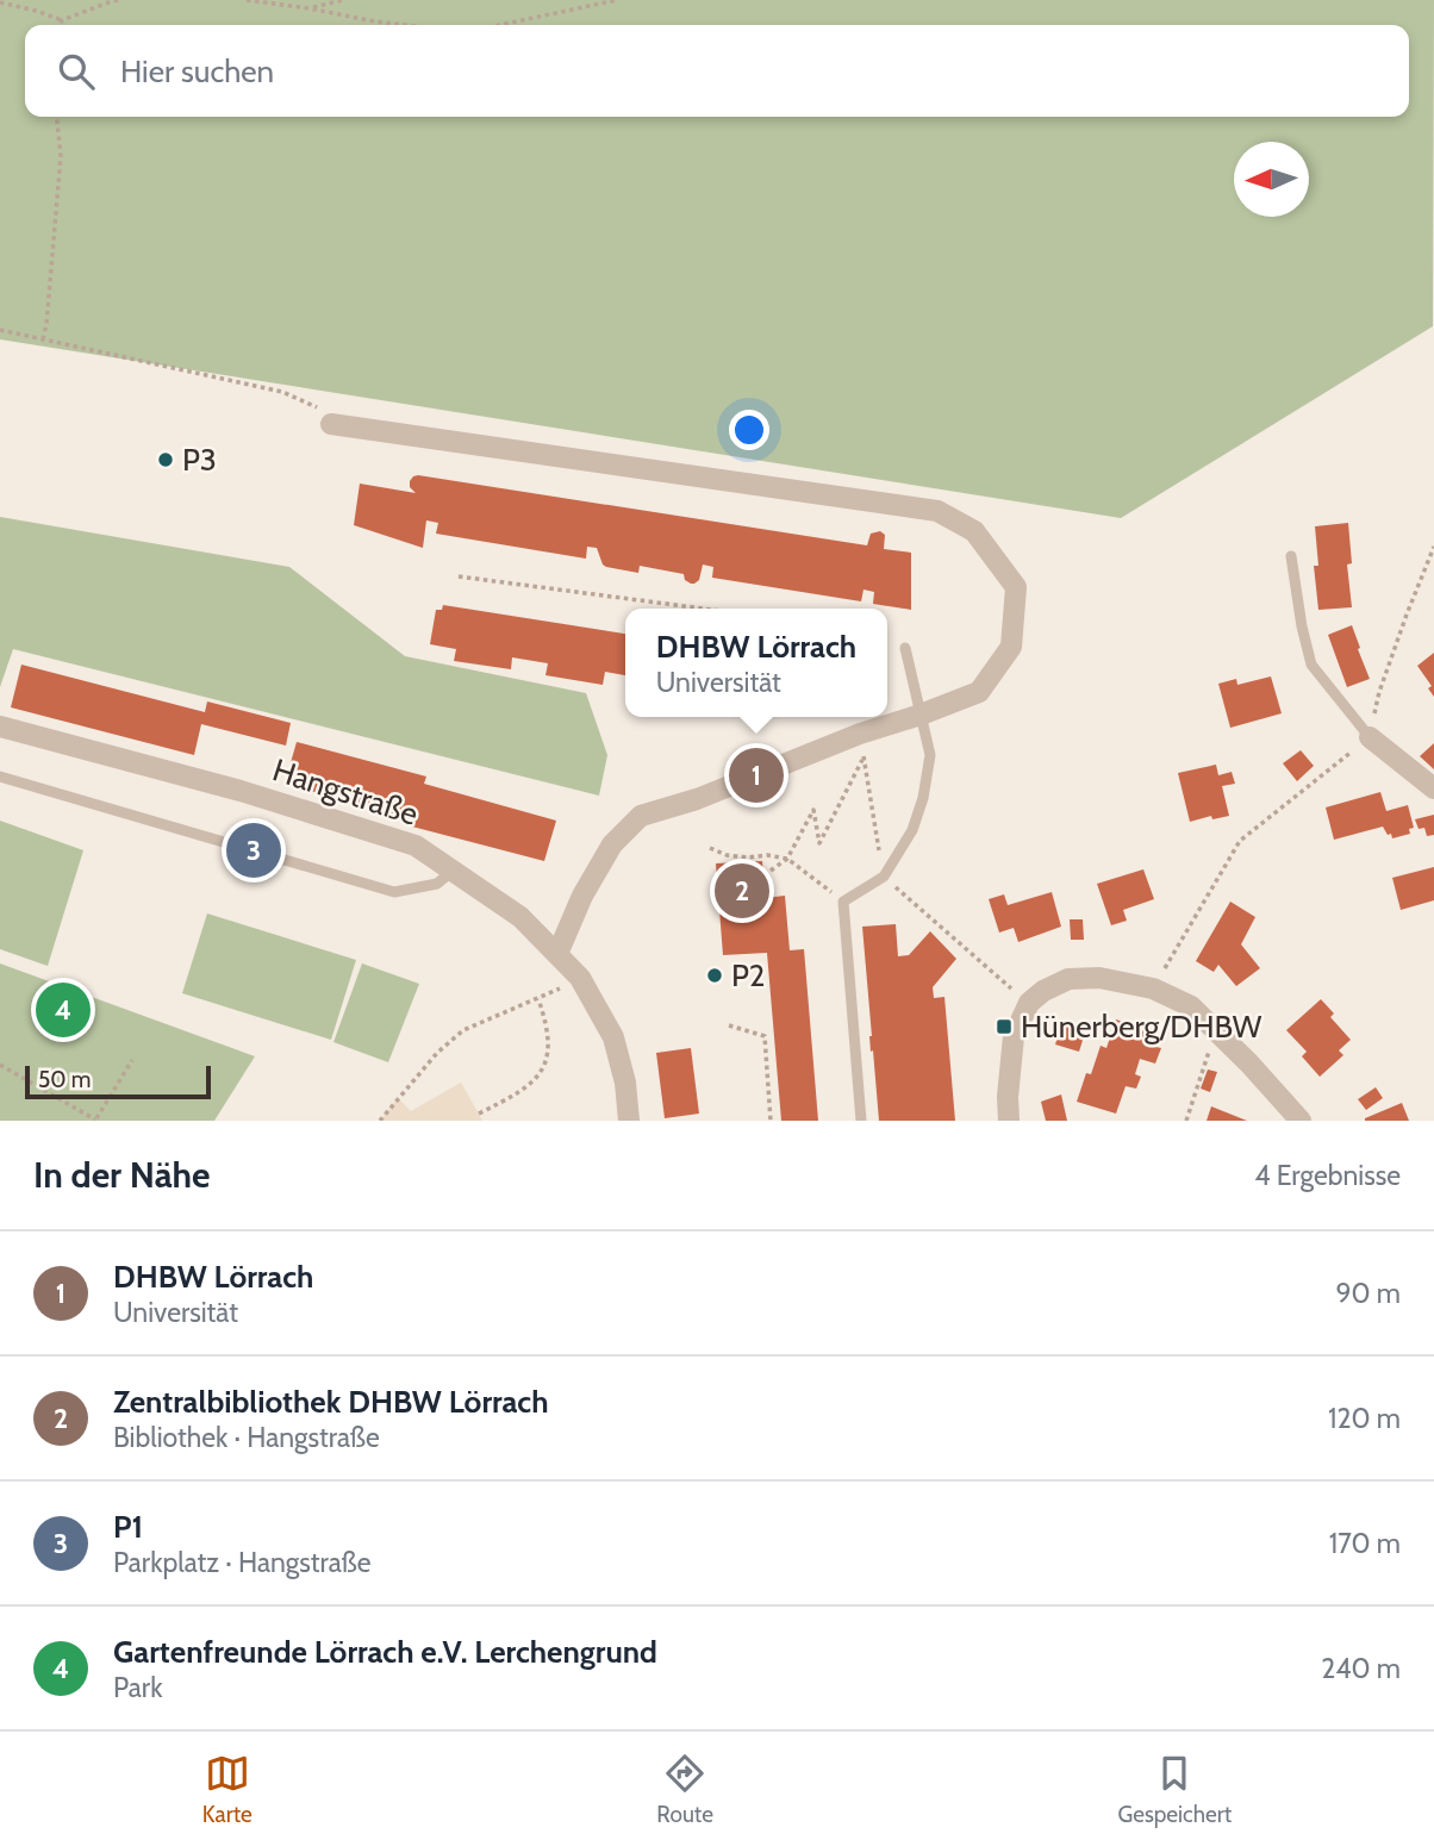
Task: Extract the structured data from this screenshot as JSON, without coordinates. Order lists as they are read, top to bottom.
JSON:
{
  "streets": {
    "street": ["Hangstraße"]
  },
  "places": {
    "other": ["P3", "P2"],
    "transit": ["Hünerberg/DHBW"]
  },
  "scale_bar": "50 m",
  "north": "left",
  "page": {
    "search": "Hier suchen",
    "popup": ["DHBW Lörrach", "Universität"],
    "pins": [
      "1",
      "3",
      "2",
      "4"
    ],
    "scale": "50 m",
    "heading": ["In der Nähe", "4 Ergebnisse"],
    "list": [
      {
        "mark": "1",
        "name": "DHBW Lörrach",
        "note": "Universität",
        "value": "90 m"
      },
      {
        "mark": "2",
        "name": "Zentralbibliothek DHBW Lörrach",
        "note": "Bibliothek · Hangstraße",
        "value": "120 m"
      },
      {
        "mark": "3",
        "name": "P1",
        "note": "Parkplatz · Hangstraße",
        "value": "170 m"
      },
      {
        "mark": "4",
        "name": "Gartenfreunde Lörrach e.V. Lerchengrund",
        "note": "Park",
        "value": "240 m"
      }
    ],
    "nav": ["Karte", "Route", "Gespeichert"]
  }
}
